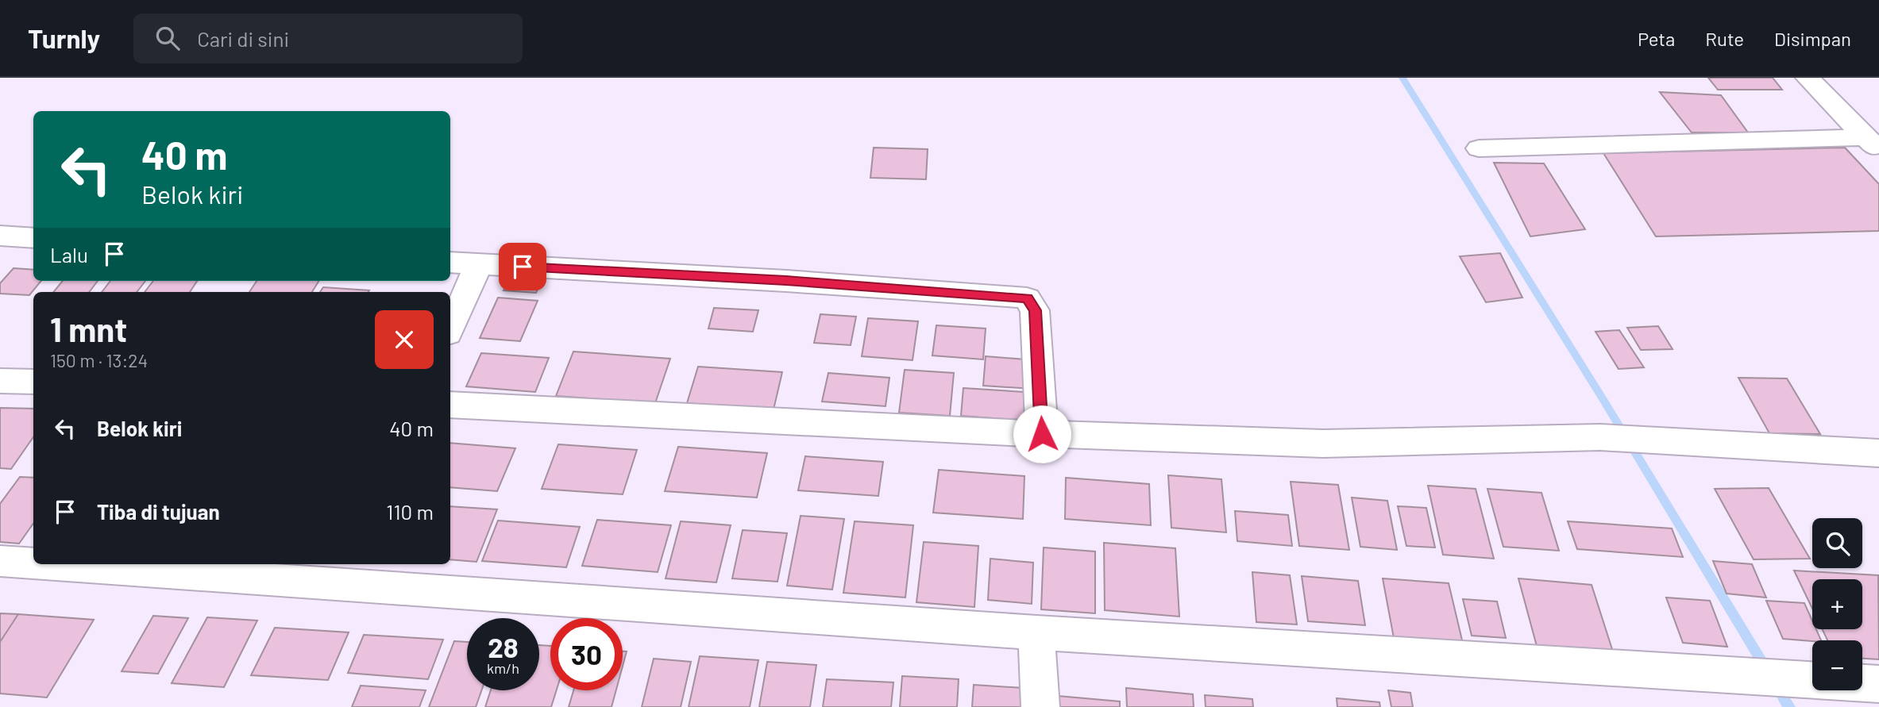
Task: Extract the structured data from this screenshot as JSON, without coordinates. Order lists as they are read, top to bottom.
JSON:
{
  "page": {
    "header": "Turnly",
    "search": "Cari di sini",
    "nav": ["Peta", "Rute", "Disimpan"],
    "turn": ["40 m", "Belok kiri"],
    "then": "Lalu",
    "heading": ["1 mnt", "150 m · 13:24"],
    "list": [
      {
        "name": "Belok kiri",
        "value": "40 m"
      },
      {
        "name": "Tiba di tujuan",
        "value": "110 m"
      }
    ],
    "map_buttons": ["+", "−"],
    "speed": "28 km/h",
    "limit": "30"
  }
}
